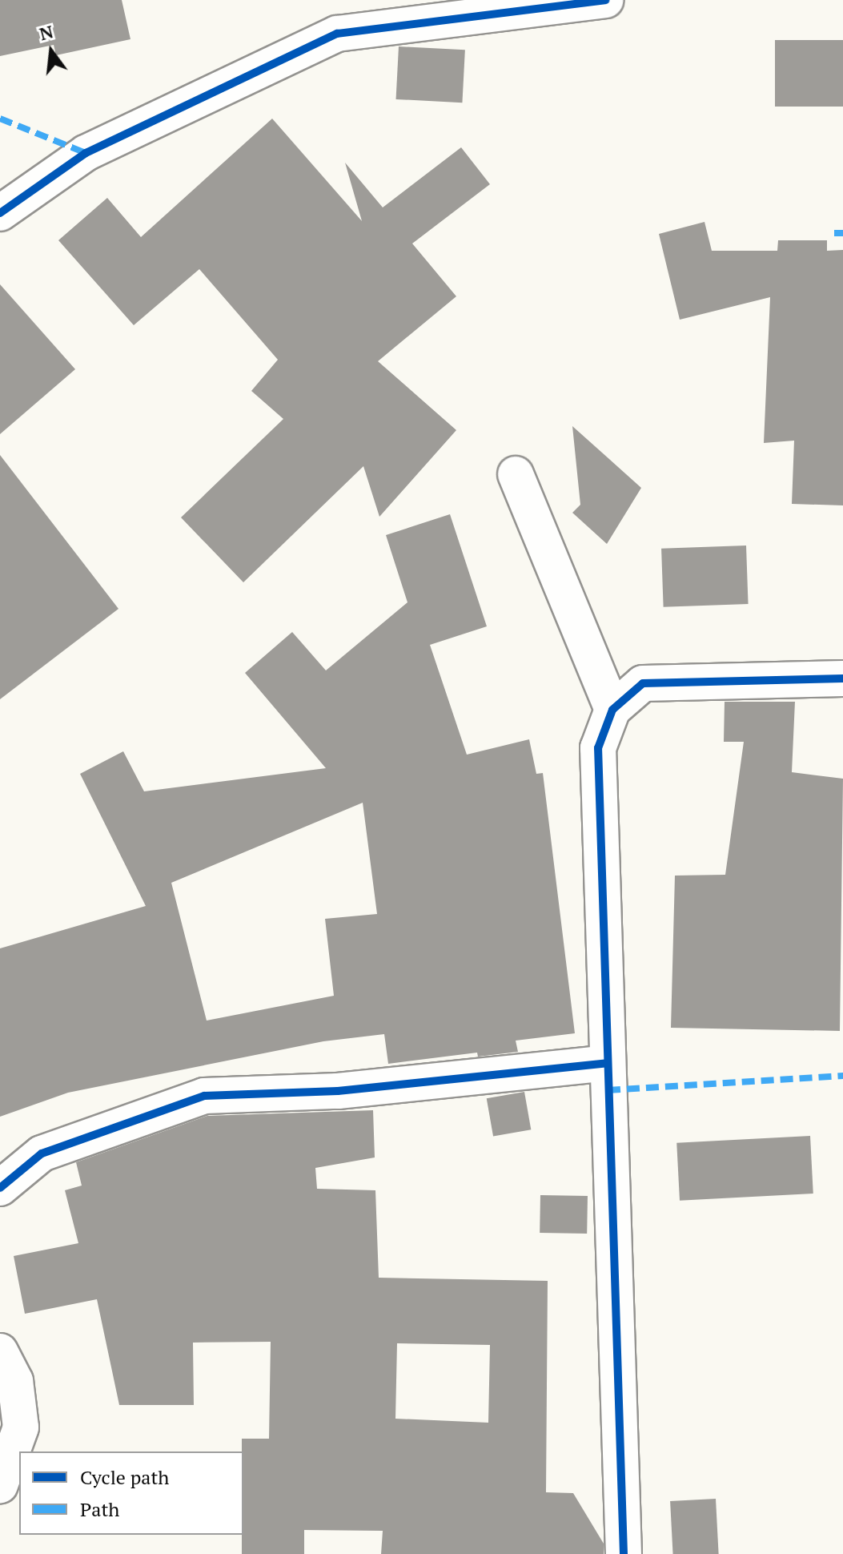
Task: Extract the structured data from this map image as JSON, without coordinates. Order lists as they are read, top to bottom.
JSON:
{
  "legend": ["Cycle path", "Path"],
  "north": "top"
}
